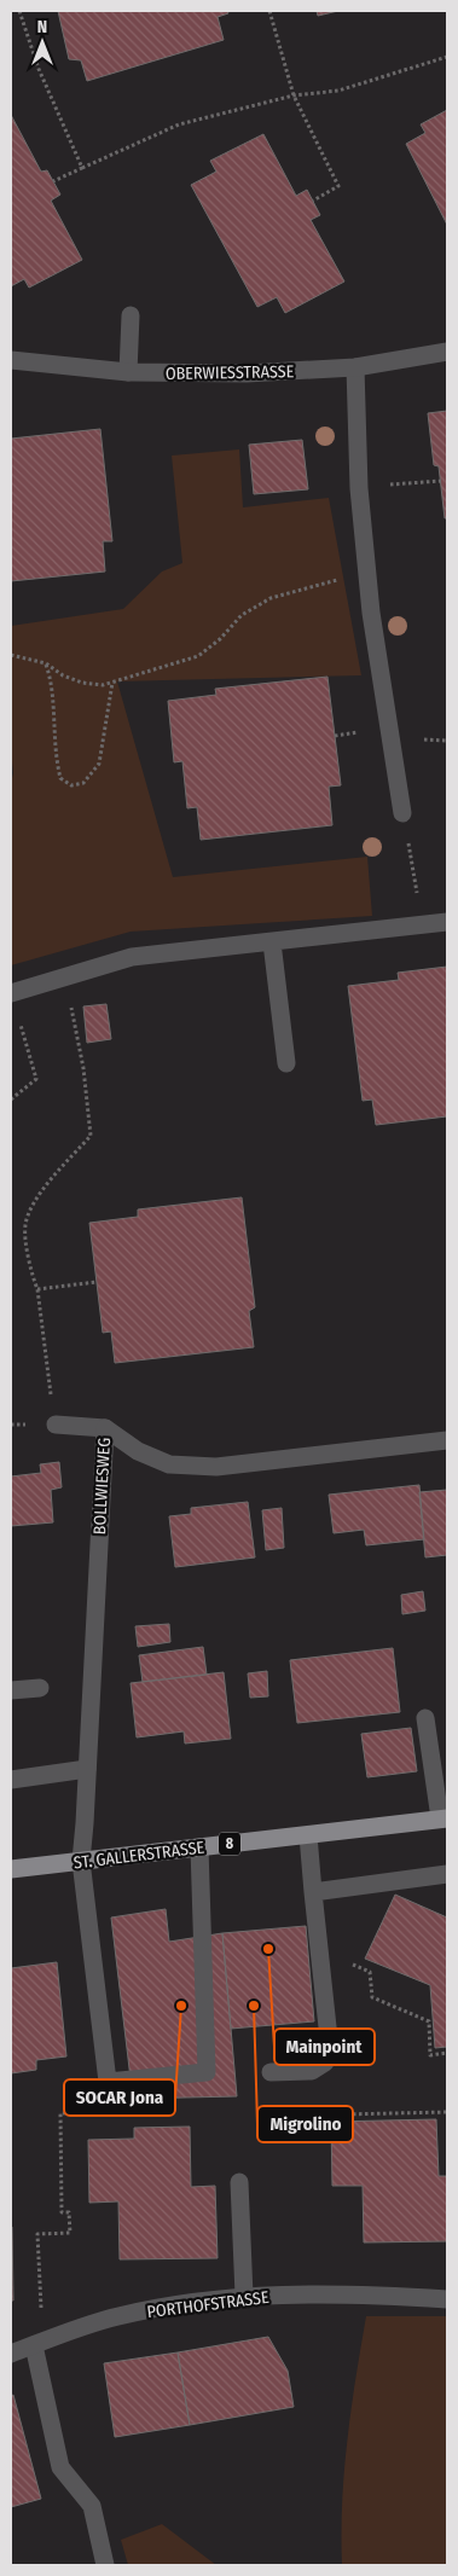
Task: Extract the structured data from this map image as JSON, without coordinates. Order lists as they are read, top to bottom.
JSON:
{
  "streets": {
    "main road": ["8", "ST. GALLERSTRASSE"],
    "street": ["OBERWIESSTRASSE", "BOLLWIESWEG", "PORTHOFSTRASSE"]
  },
  "crossings": [
    ["BOLLWIESWEG", "ST. GALLERSTRASSE"]
  ],
  "places": ["Mainpoint", "SOCAR Jona", "Migrolino"],
  "north": "top"
}
